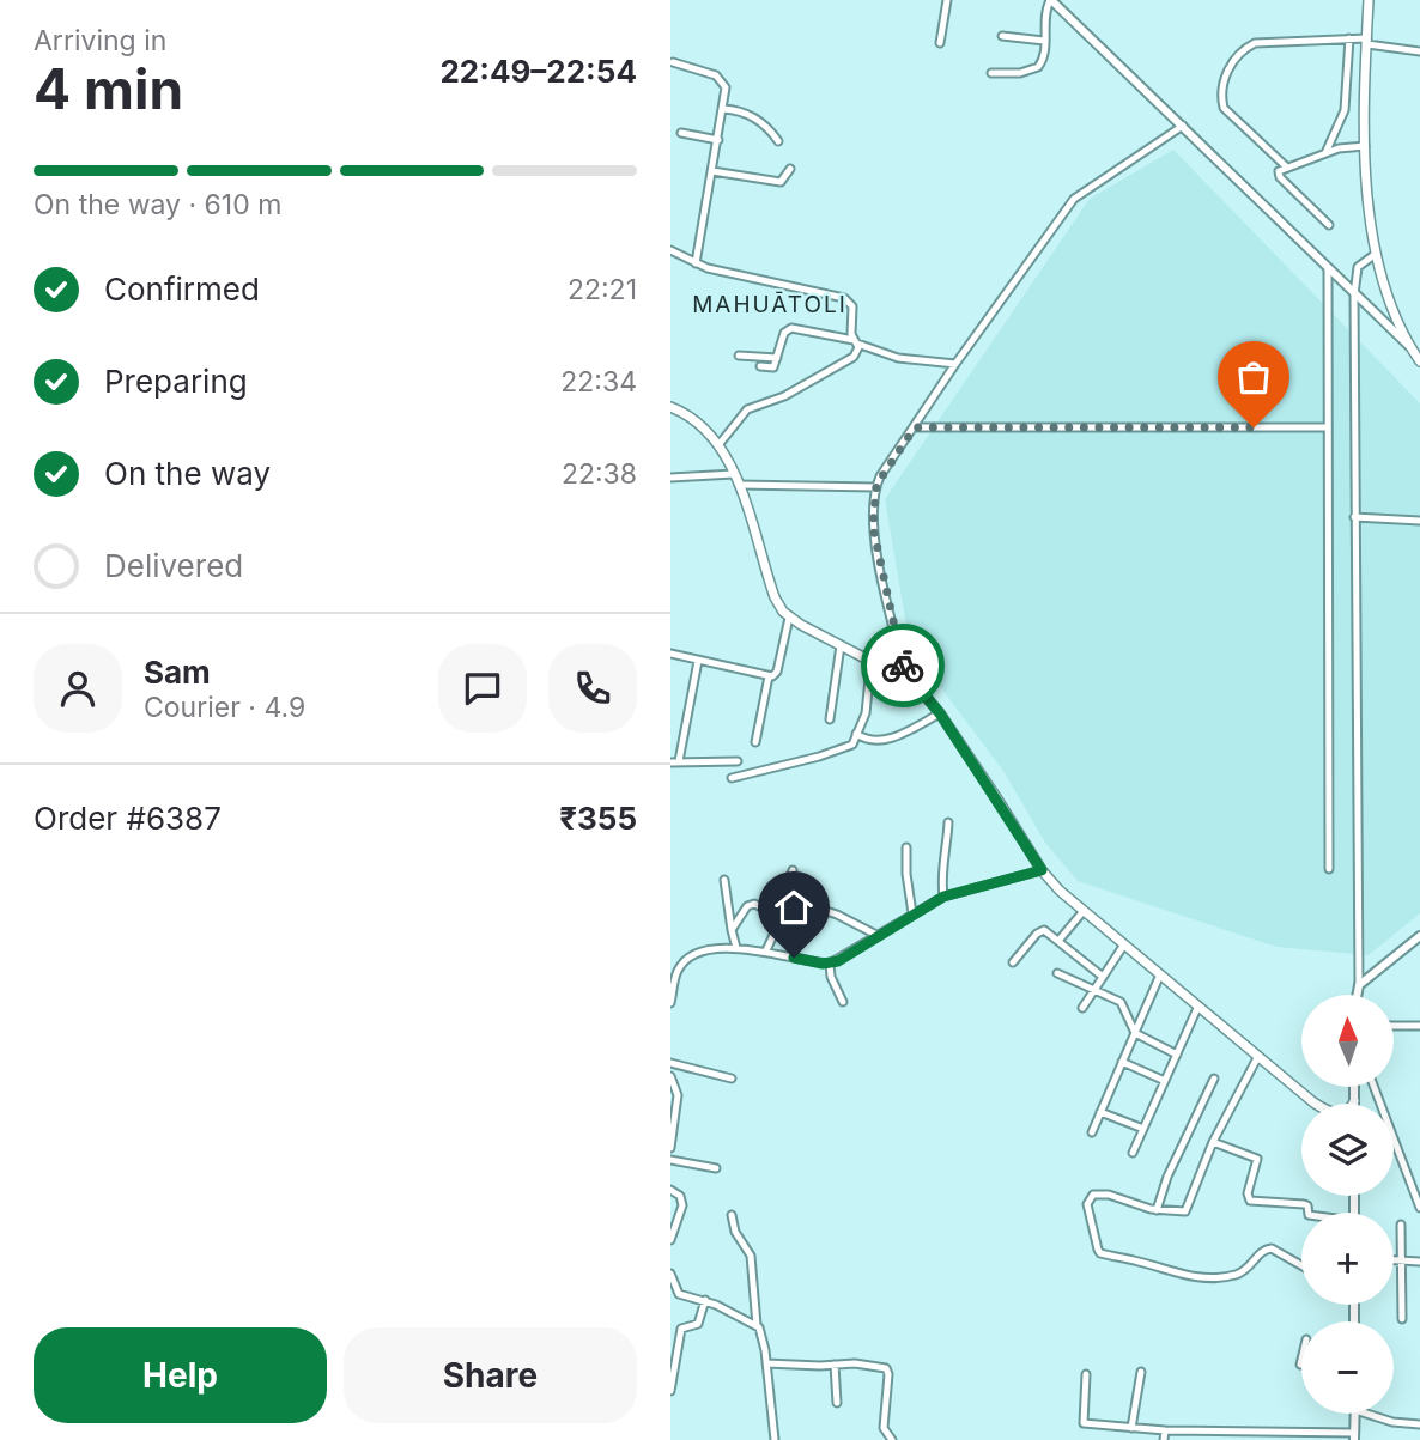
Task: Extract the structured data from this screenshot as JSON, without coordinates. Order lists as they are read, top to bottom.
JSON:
{
  "districts": ["MAHUĀTOLI"],
  "north": "top",
  "page": {
    "heading": ["4 min", "Arriving in", "22:49–22:54"],
    "panel": [
      "Sam",
      "Courier · 4.9",
      "Order #6387",
      "₹355"
    ],
    "bar": "On the way · 610 m",
    "list": [
      ["Confirmed", "22:21"],
      ["Preparing", "22:34"],
      ["On the way", "22:38"],
      "Delivered"
    ],
    "map_buttons": ["+", "−"],
    "buttons": ["Help", "Share"]
  }
}
